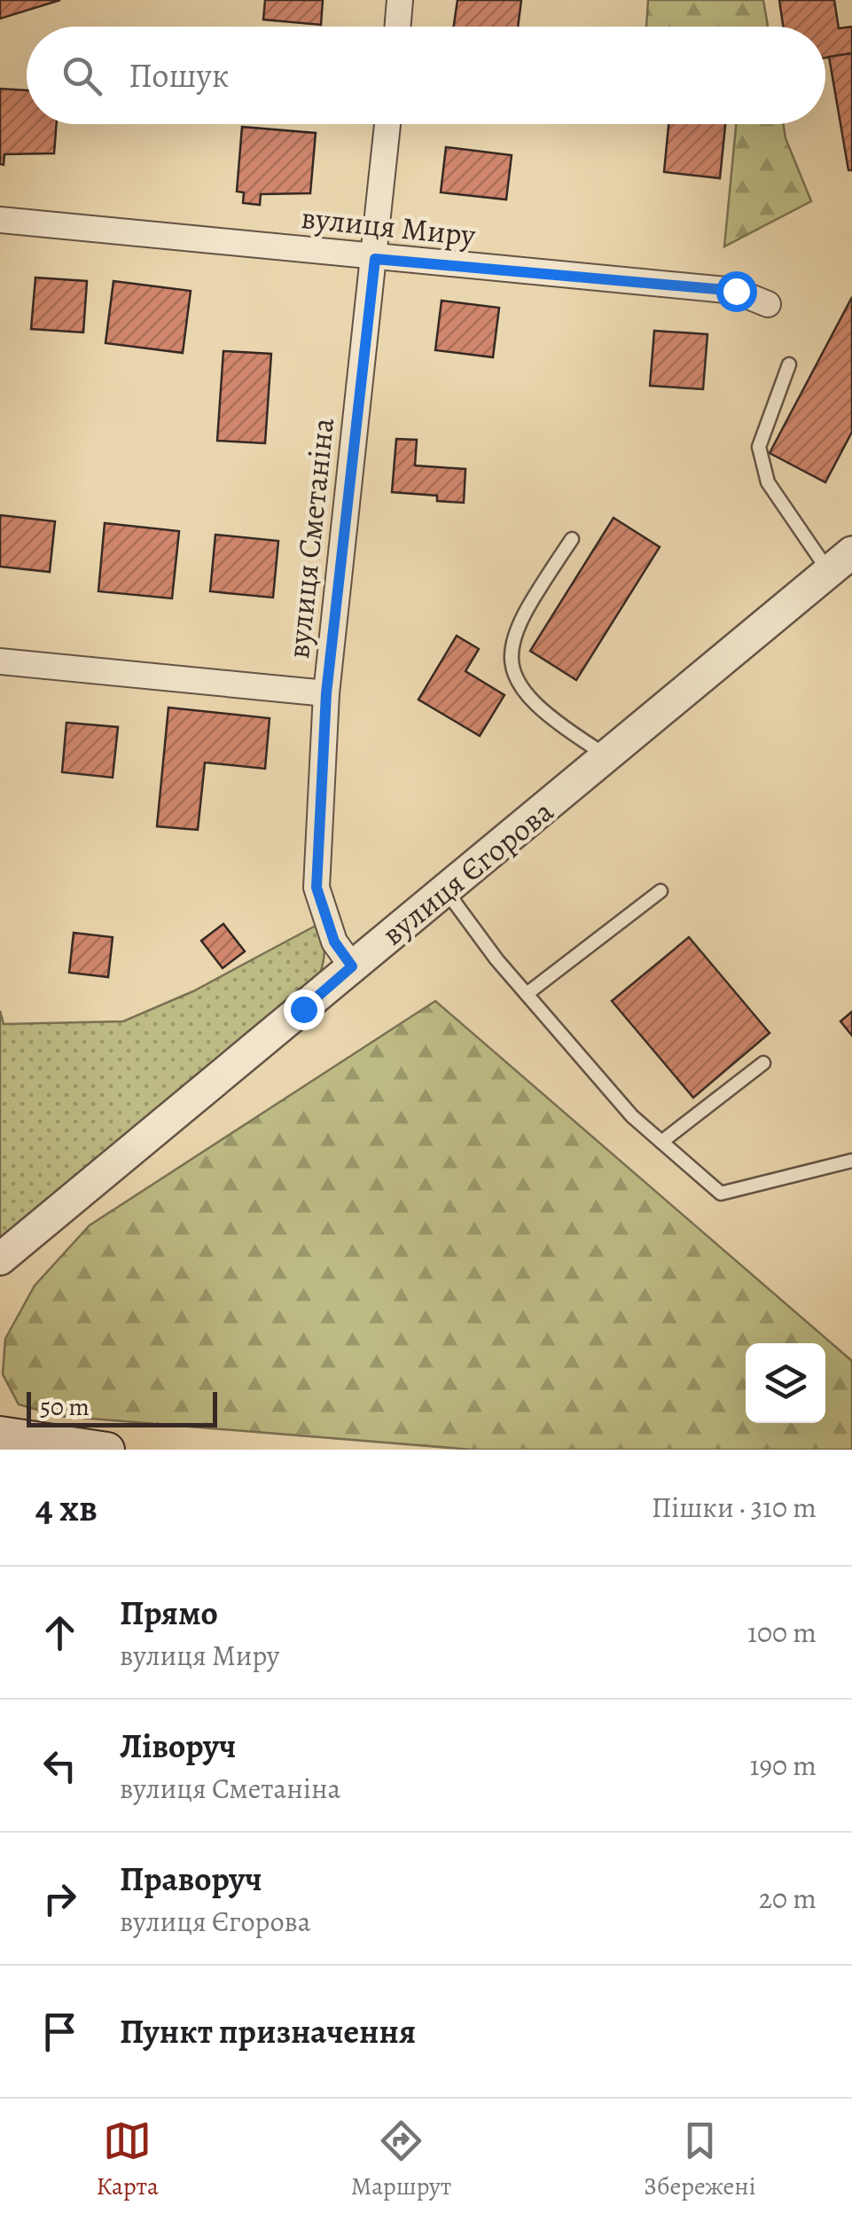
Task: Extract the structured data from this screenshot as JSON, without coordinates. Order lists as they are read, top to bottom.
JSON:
{
  "streets": {
    "street": ["вулиця Миру", "вулиця Сметаніна", "вулиця Єгорова"]
  },
  "crossings": [
    ["вулиця Миру", "вулиця Сметаніна"],
    ["вулиця Сметаніна", "вулиця Єгорова"]
  ],
  "scale_bar": "50 m",
  "page": {
    "search": "Пошук",
    "scale": "50 m",
    "heading": ["4 хв", "Пішки · 310 m"],
    "list": [
      ["Прямо", "вулиця Миру", "100 m"],
      ["Ліворуч", "вулиця Сметаніна", "190 m"],
      ["Праворуч", "вулиця Єгорова", "20 m"],
      "Пункт призначення"
    ],
    "nav": ["Карта", "Маршрут", "Збережені"]
  }
}
